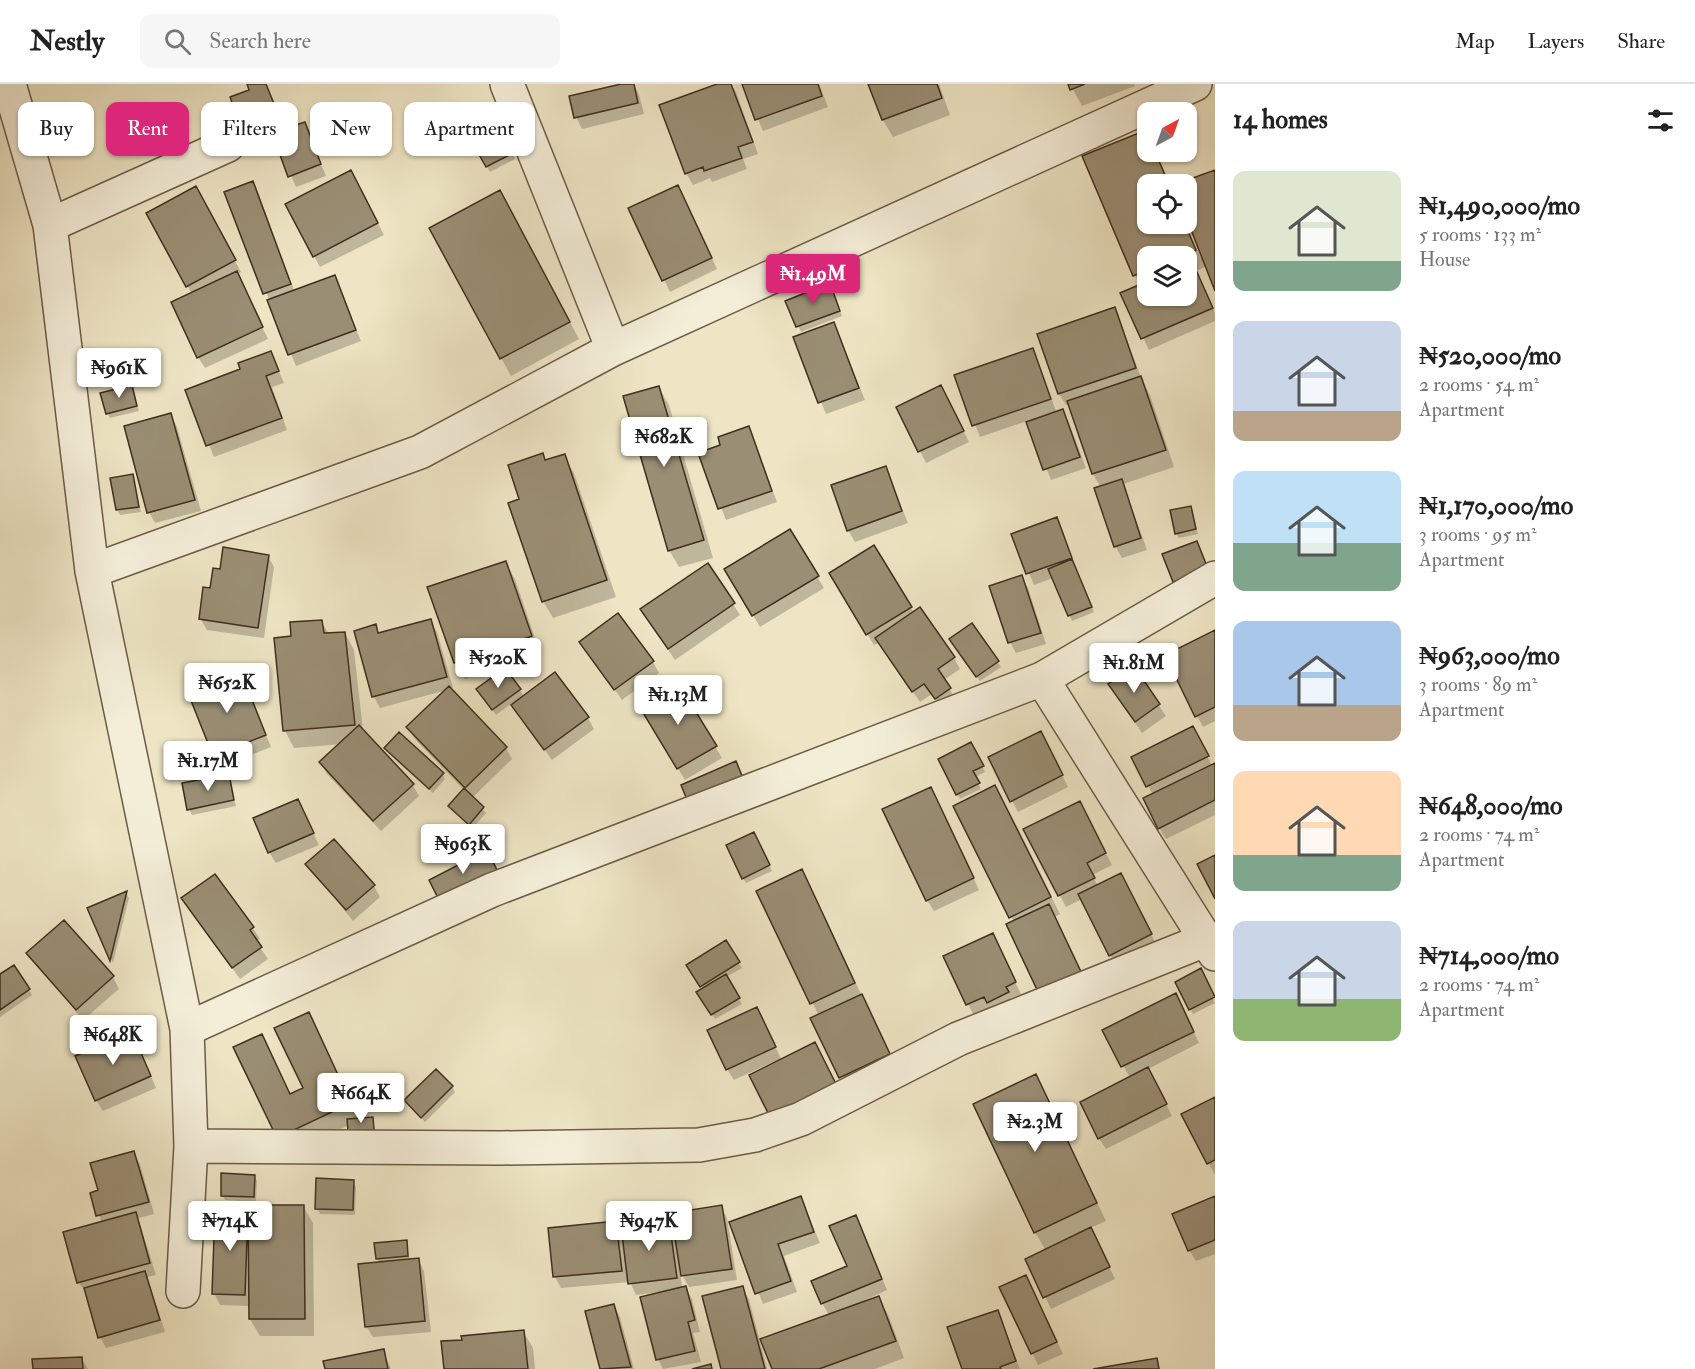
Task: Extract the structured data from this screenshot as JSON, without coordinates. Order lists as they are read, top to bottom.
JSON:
{
  "north": "top right",
  "page": {
    "header": "Nestly",
    "search": "Search here",
    "nav": ["Map", "Layers", "Share"],
    "heading": "14 homes",
    "chip": [
      "Buy",
      "Rent",
      "Filters",
      "New",
      "Apartment"
    ],
    "list": [
      {
        "name": "₦1,490,000/mo",
        "note": "5 rooms · 133 m² · House"
      },
      {
        "name": "₦520,000/mo",
        "note": "2 rooms · 54 m² · Apartment"
      },
      {
        "name": "₦1,170,000/mo",
        "note": "3 rooms · 95 m² · Apartment"
      },
      {
        "name": "₦963,000/mo",
        "note": "3 rooms · 89 m² · Apartment"
      },
      {
        "name": "₦648,000/mo",
        "note": "2 rooms · 74 m² · Apartment"
      },
      {
        "name": "₦714,000/mo",
        "note": "2 rooms · 74 m² · Apartment"
      }
    ],
    "price": [
      "₦1.49M",
      "₦961K",
      "₦682K",
      "₦520K",
      "₦1.81M",
      "₦652K",
      "₦1.13M",
      "₦1.17M",
      "₦963K",
      "₦648K",
      "₦664K",
      "₦2.3M",
      "₦714K",
      "₦947K"
    ]
  }
}
